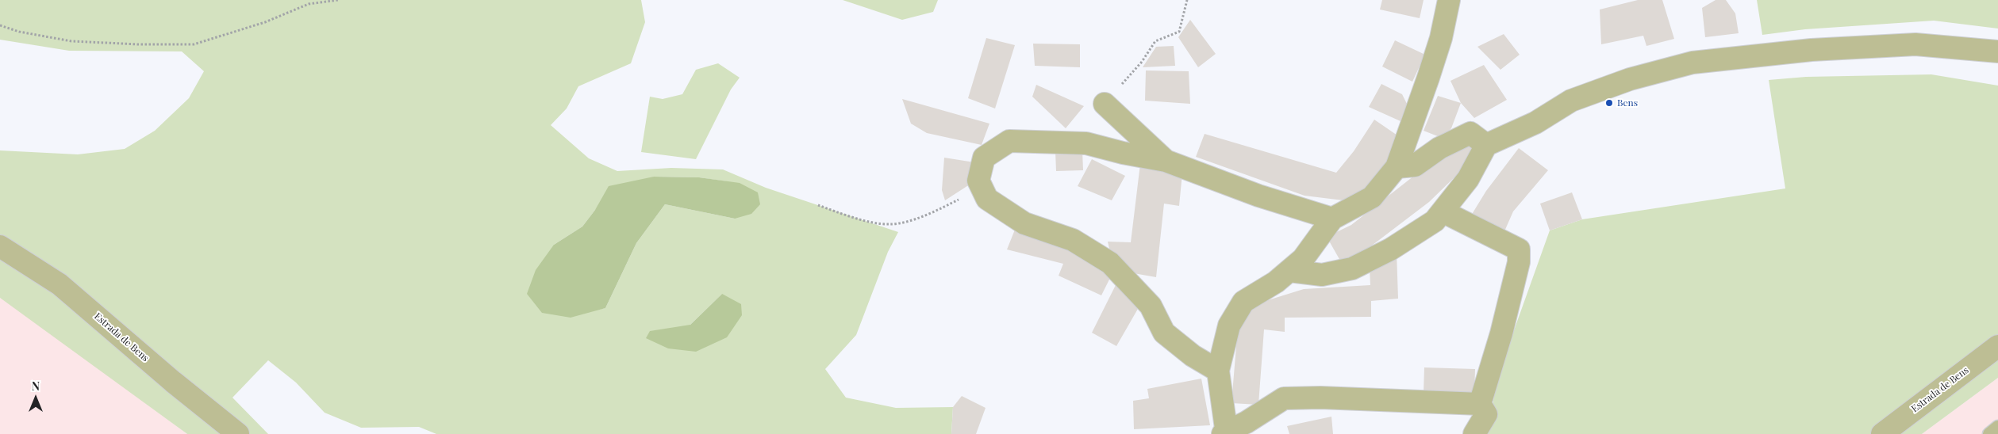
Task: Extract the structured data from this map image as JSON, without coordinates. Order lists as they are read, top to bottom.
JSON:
{
  "streets": {
    "street": ["Estrada de Bens"]
  },
  "places": ["Bens"],
  "north": "top"
}
